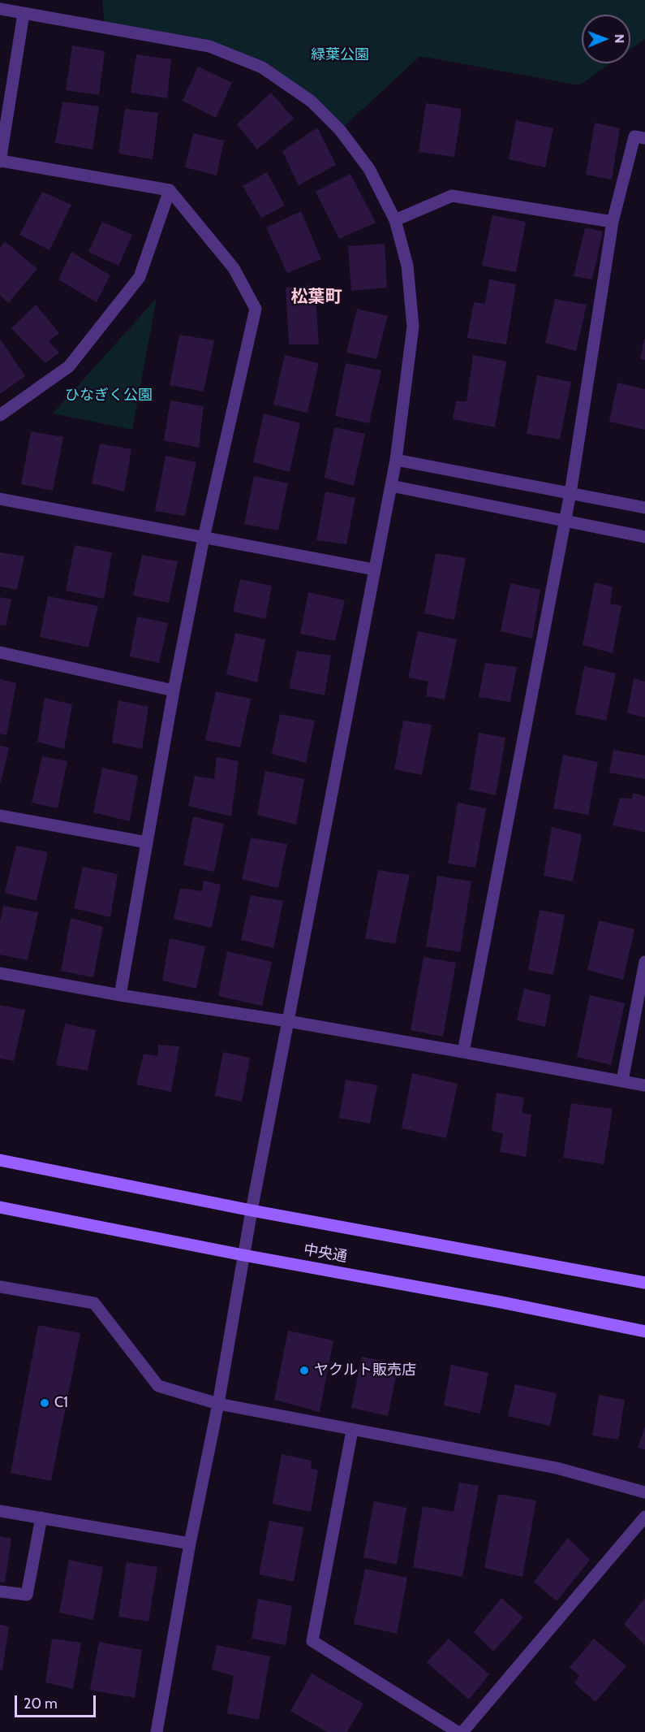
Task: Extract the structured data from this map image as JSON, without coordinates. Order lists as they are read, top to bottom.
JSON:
{
  "streets": {
    "street": ["中央通"]
  },
  "districts": ["松葉町"],
  "parks": ["緑葉公園", "ひなぎく公園"],
  "places": ["ヤクルト販売店", "C1"],
  "scale_bar": "20 m",
  "north": "right"
}
